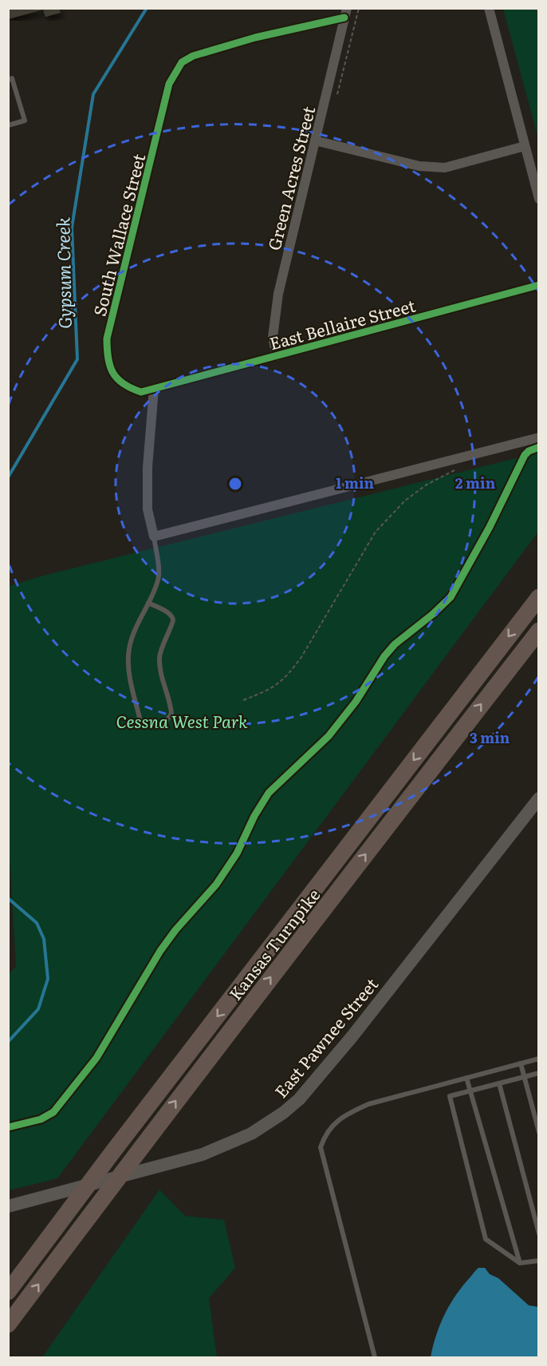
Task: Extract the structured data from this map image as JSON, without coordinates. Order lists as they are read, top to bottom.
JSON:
{
  "streets": {
    "highway": ["Kansas Turnpike"],
    "main road": ["East Pawnee Street"],
    "street": ["Green Acres Street", "South Wallace Street", "East Bellaire Street"]
  },
  "crossings": [
    ["Green Acres Street", "South Wallace Street"],
    ["Green Acres Street", "East Bellaire Street"],
    ["South Wallace Street", "East Bellaire Street"]
  ],
  "water": ["Gypsum Creek"],
  "parks": ["Cessna West Park"],
  "rings": ["1 min", "2 min", "3 min"]
}
